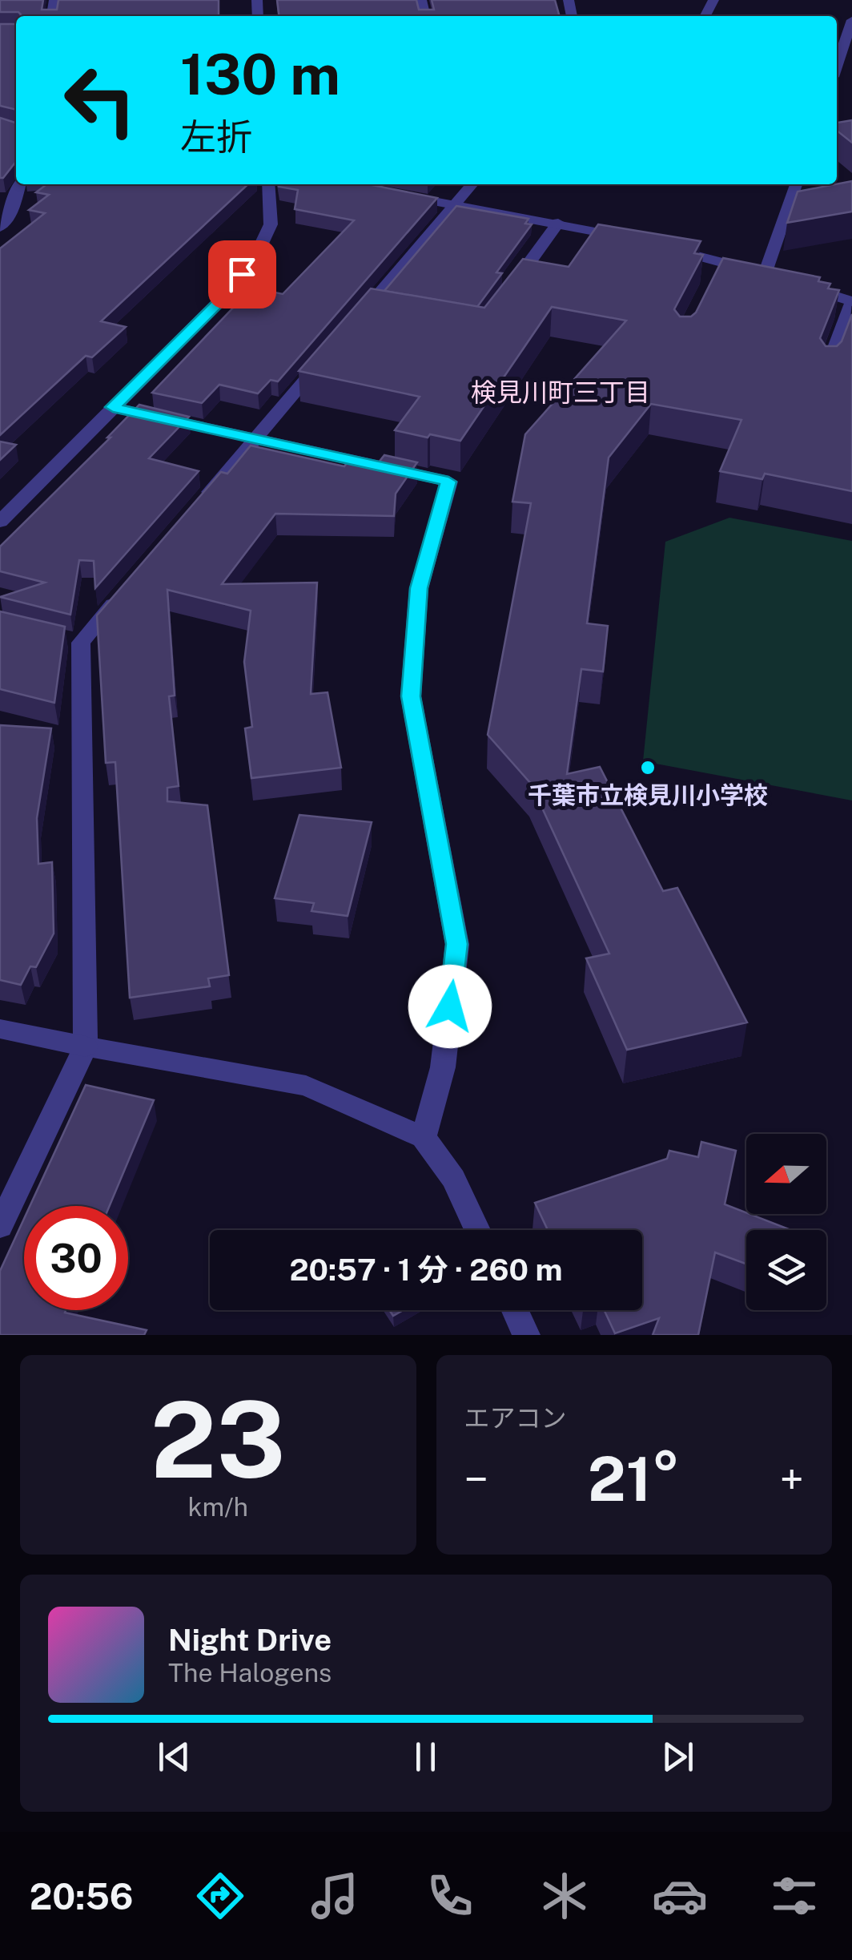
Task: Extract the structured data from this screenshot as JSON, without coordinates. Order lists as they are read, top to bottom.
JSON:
{
  "districts": ["検見川町三丁目"],
  "places": ["千葉市立検見川小学校"],
  "north": "left",
  "page": {
    "turn": ["130 m", "左折"],
    "limit": "30",
    "trip": "20:57 · 1 分 · 260 m",
    "tile": [
      ["23", "km/h"],
      "エアコン"
    ],
    "heat": ["−", "21°", "+"],
    "song": ["Night Drive", "The Halogens"],
    "tabs": "20:56"
  }
}
